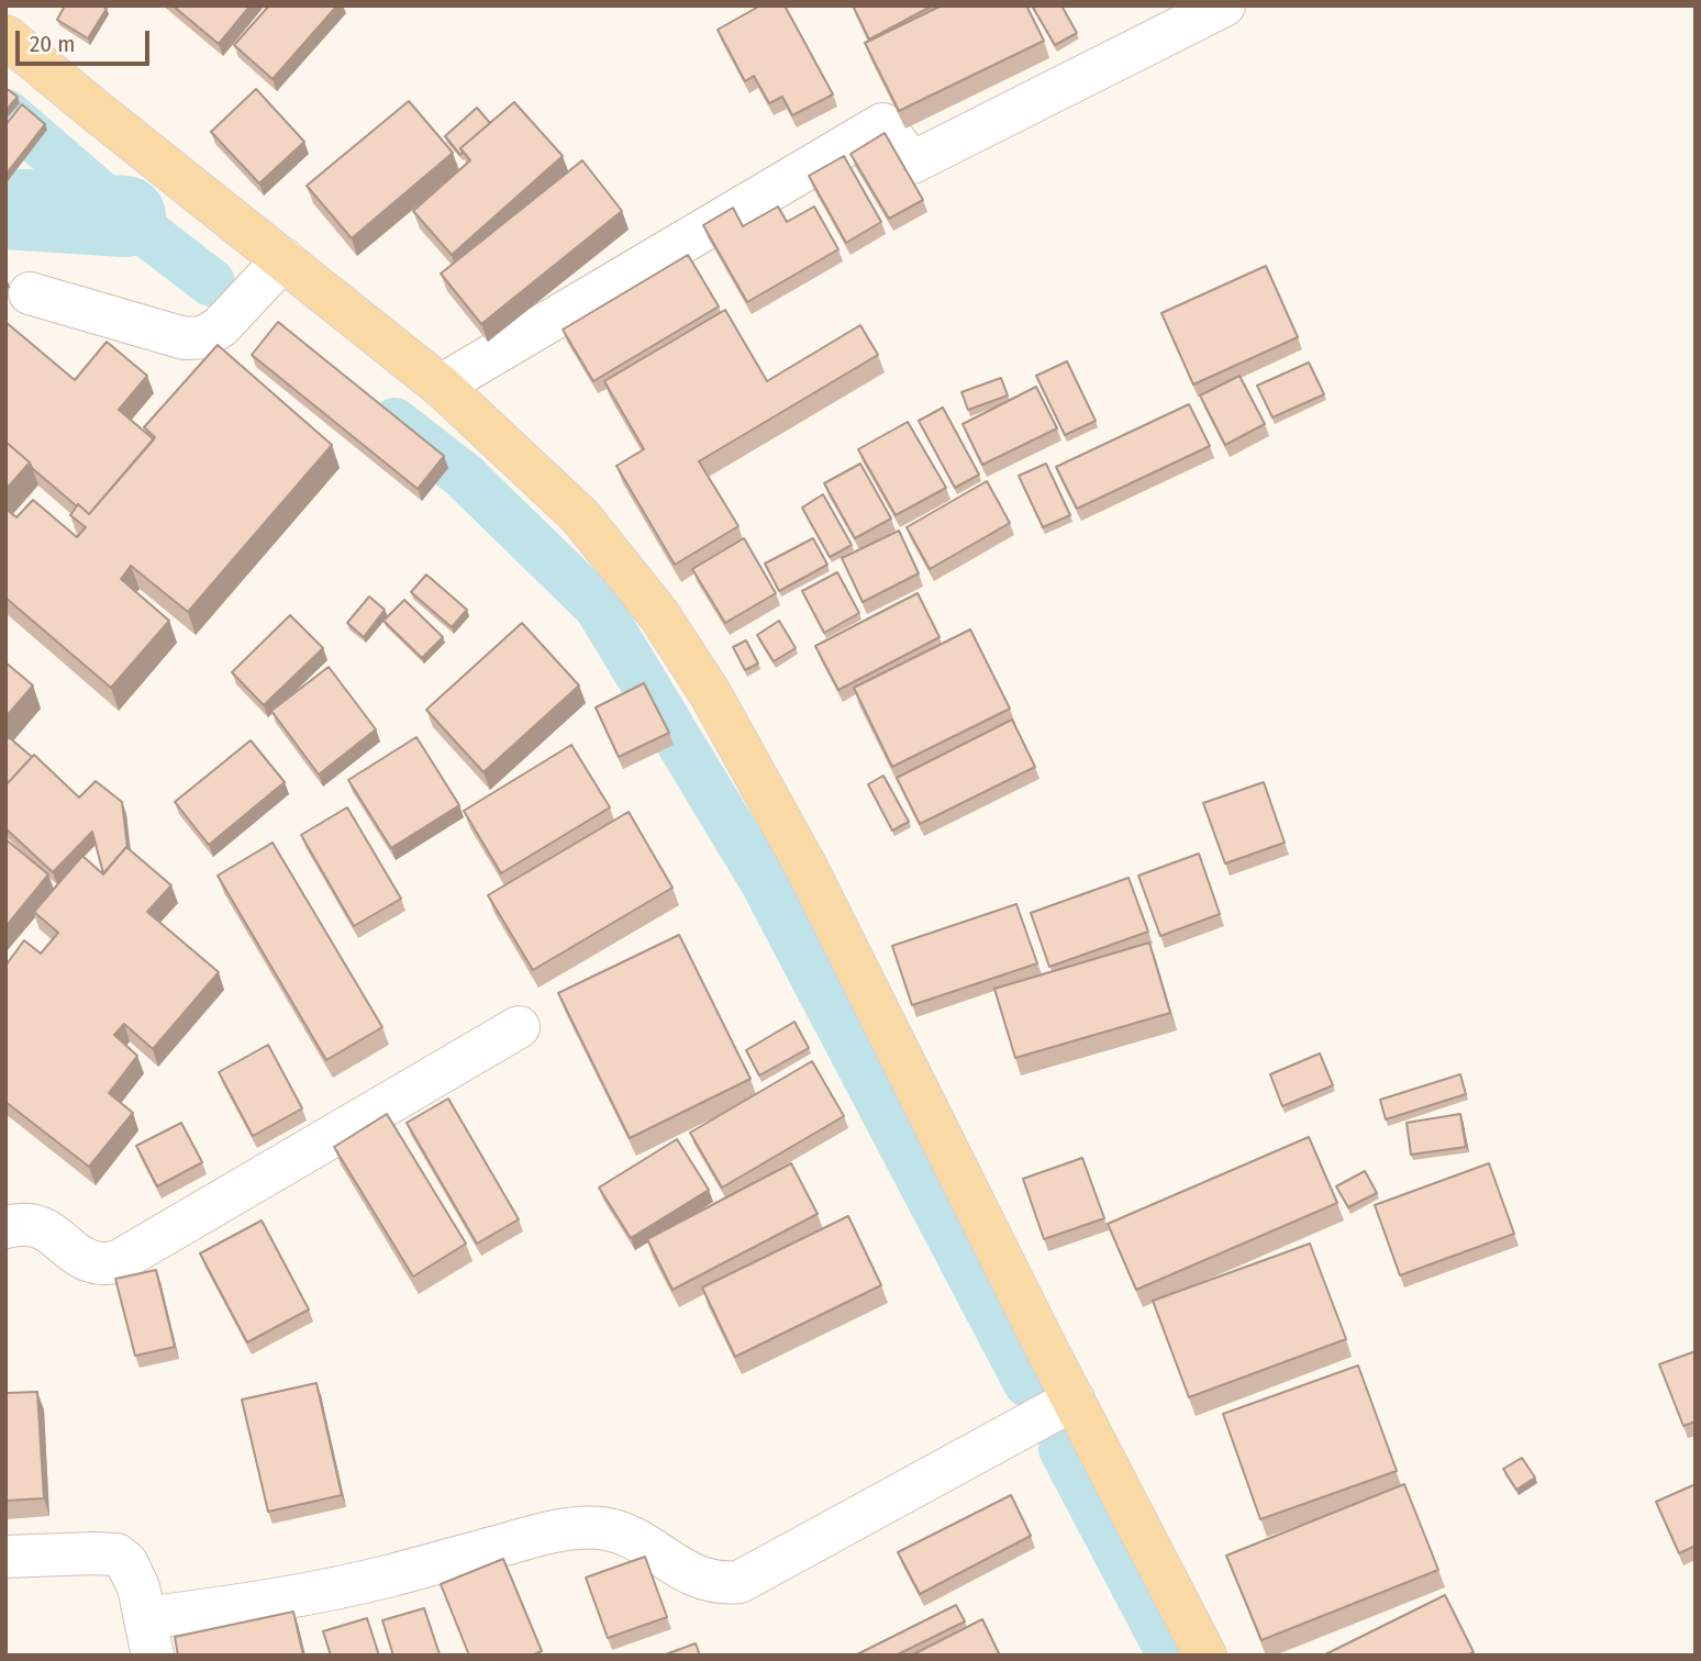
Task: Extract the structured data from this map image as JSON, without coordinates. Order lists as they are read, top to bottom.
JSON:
{
  "scale_bar": "20 m"
}
